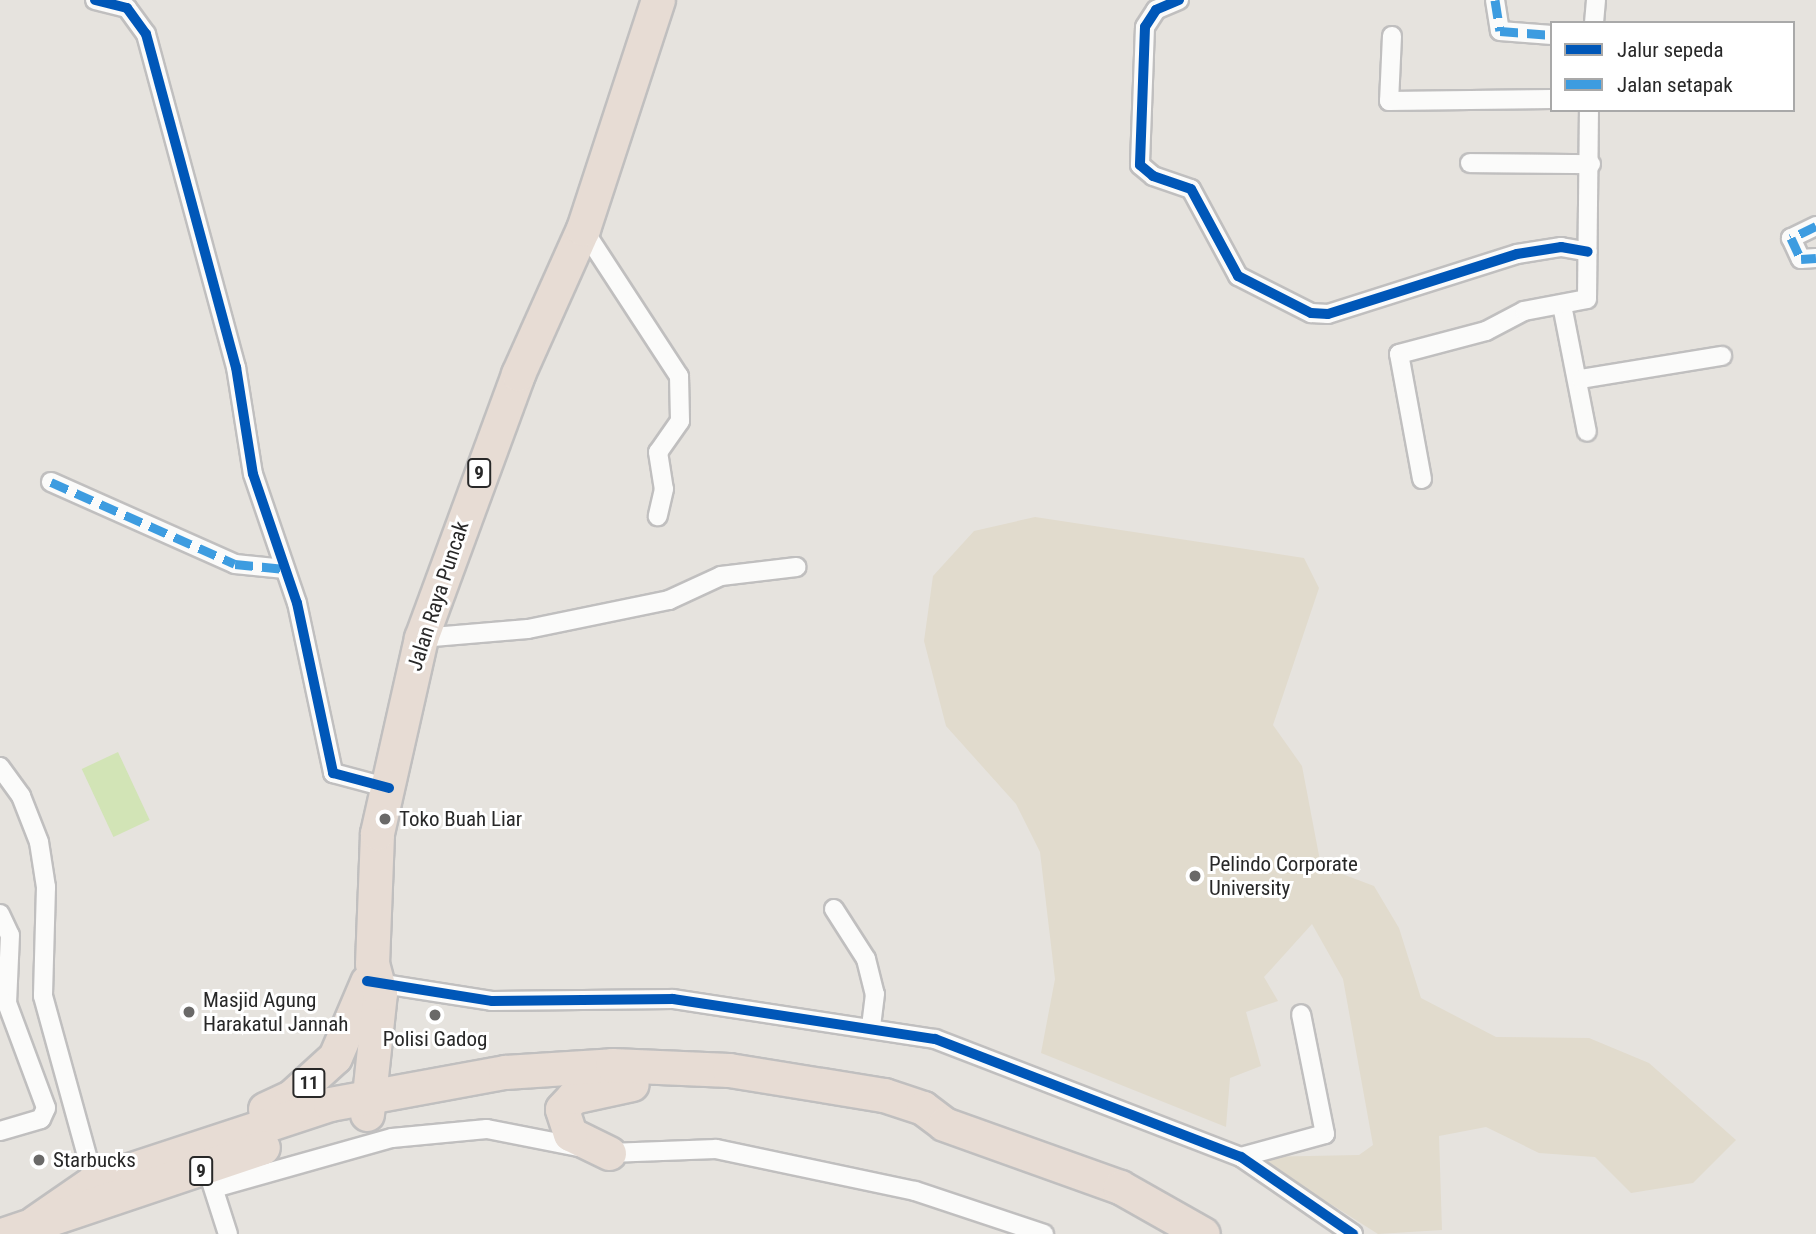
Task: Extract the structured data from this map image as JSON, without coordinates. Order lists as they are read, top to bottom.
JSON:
{
  "streets": {
    "highway": ["9", "Jalan Raya Puncak", "11"]
  },
  "crossings": [
    ["9", "Jalan Raya Puncak"],
    ["9", "11"],
    ["Jalan Raya Puncak", "11"]
  ],
  "places": [
    "Toko Buah Liar",
    "Pelindo Corporate University",
    "Masjid Agung Harakatul Jannah",
    "Polisi Gadog",
    "Starbucks"
  ],
  "legend": ["Jalur sepeda", "Jalan setapak"]
}
